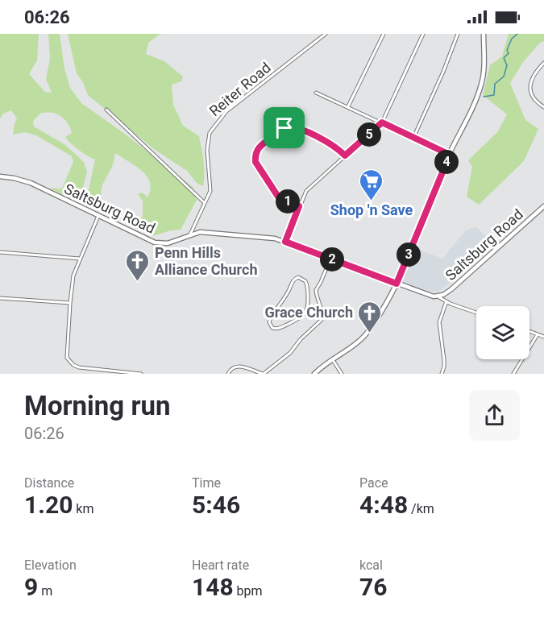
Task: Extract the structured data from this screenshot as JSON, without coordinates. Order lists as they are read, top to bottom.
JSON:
{
  "streets": {
    "main road": ["Saltsburg Road"],
    "street": ["Reiter Road"]
  },
  "crossings": [
    ["Reiter Road", "Saltsburg Road"]
  ],
  "places": {
    "supermarket": ["Shop 'n Save"],
    "church": ["Penn Hills Alliance Church", "Grace Church"]
  },
  "page": {
    "status": "06:26",
    "pins": [
      "5",
      "4",
      "1",
      "3",
      "2"
    ],
    "heading": ["Morning run", "06:26"],
    "stats": [
      ["Distance", "1.20 km"],
      ["Time", "5:46"],
      ["Pace", "4:48 /km"],
      ["Elevation", "9 m"],
      ["Heart rate", "148 bpm"],
      ["kcal", "76"]
    ]
  }
}
